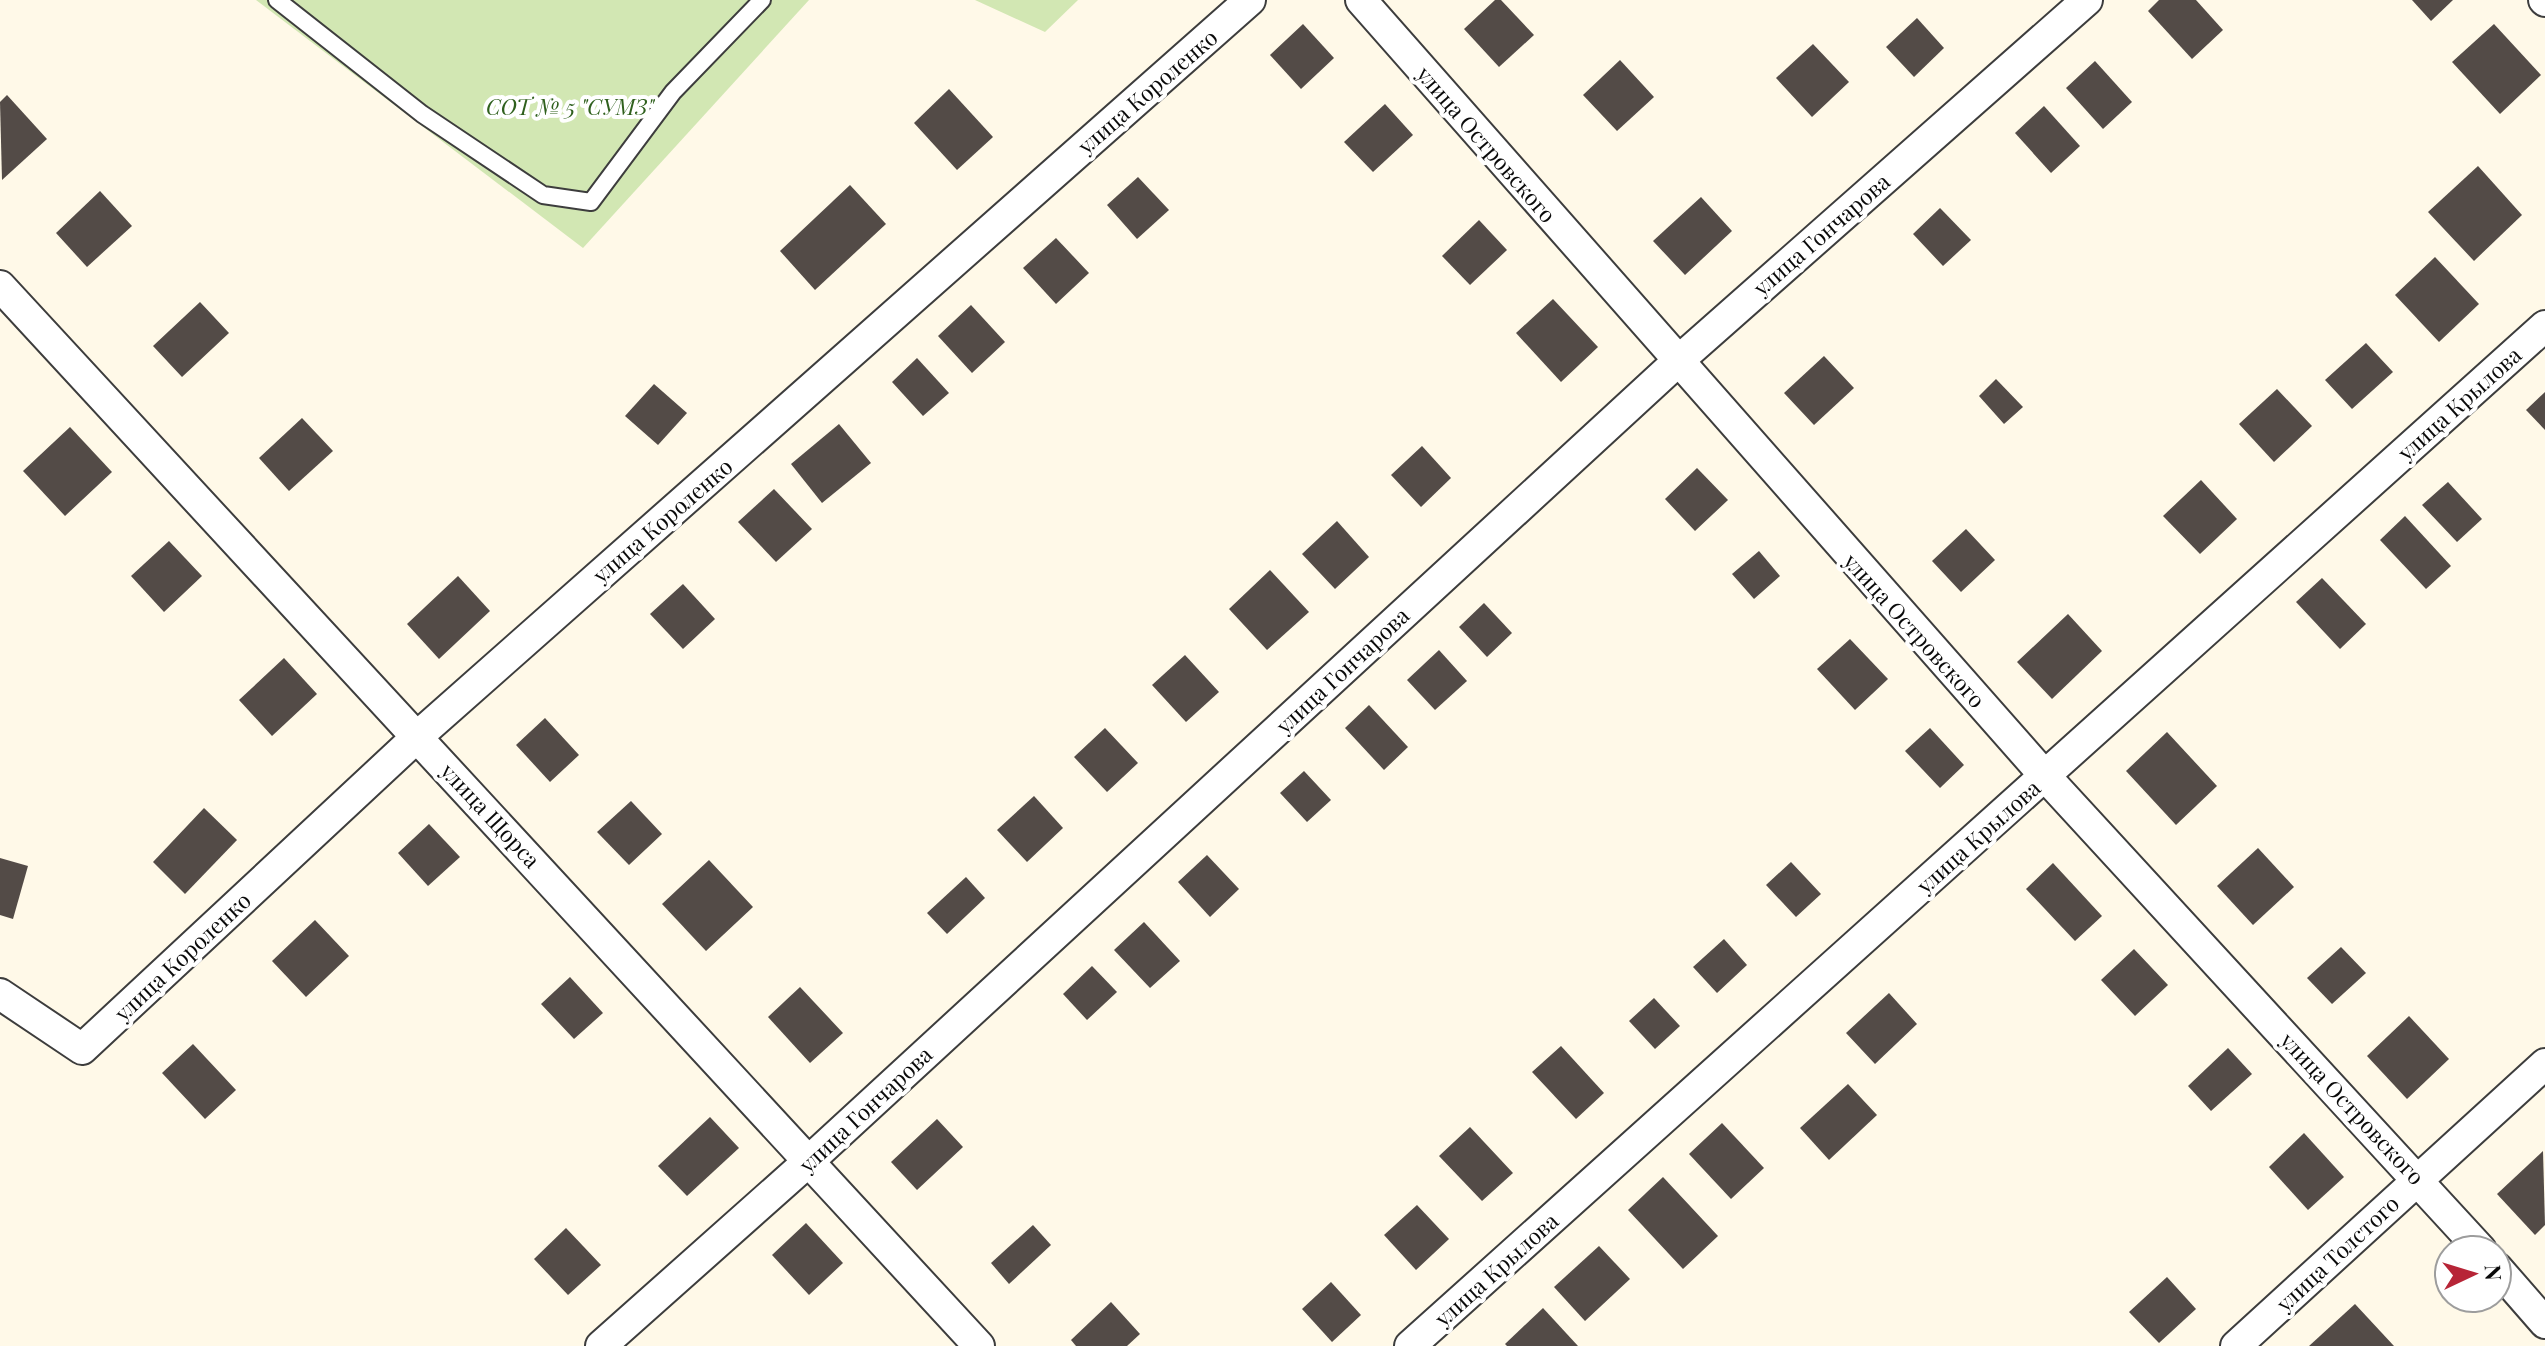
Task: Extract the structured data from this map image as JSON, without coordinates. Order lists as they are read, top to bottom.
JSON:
{
  "streets": {
    "street": [
      "улица Короленко",
      "улица Островского",
      "улица Гончарова",
      "улица Крылова",
      "улица Щорса",
      "улица Толстого"
    ]
  },
  "crossings": [
    ["улица Короленко", "улица Щорса"],
    ["улица Островского", "улица Гончарова"],
    ["улица Островского", "улица Крылова"],
    ["улица Островского", "улица Толстого"],
    ["улица Гончарова", "улица Щорса"]
  ],
  "parks": ["СОТ № 5 \"СУМЗ\""],
  "north": "right"
}
